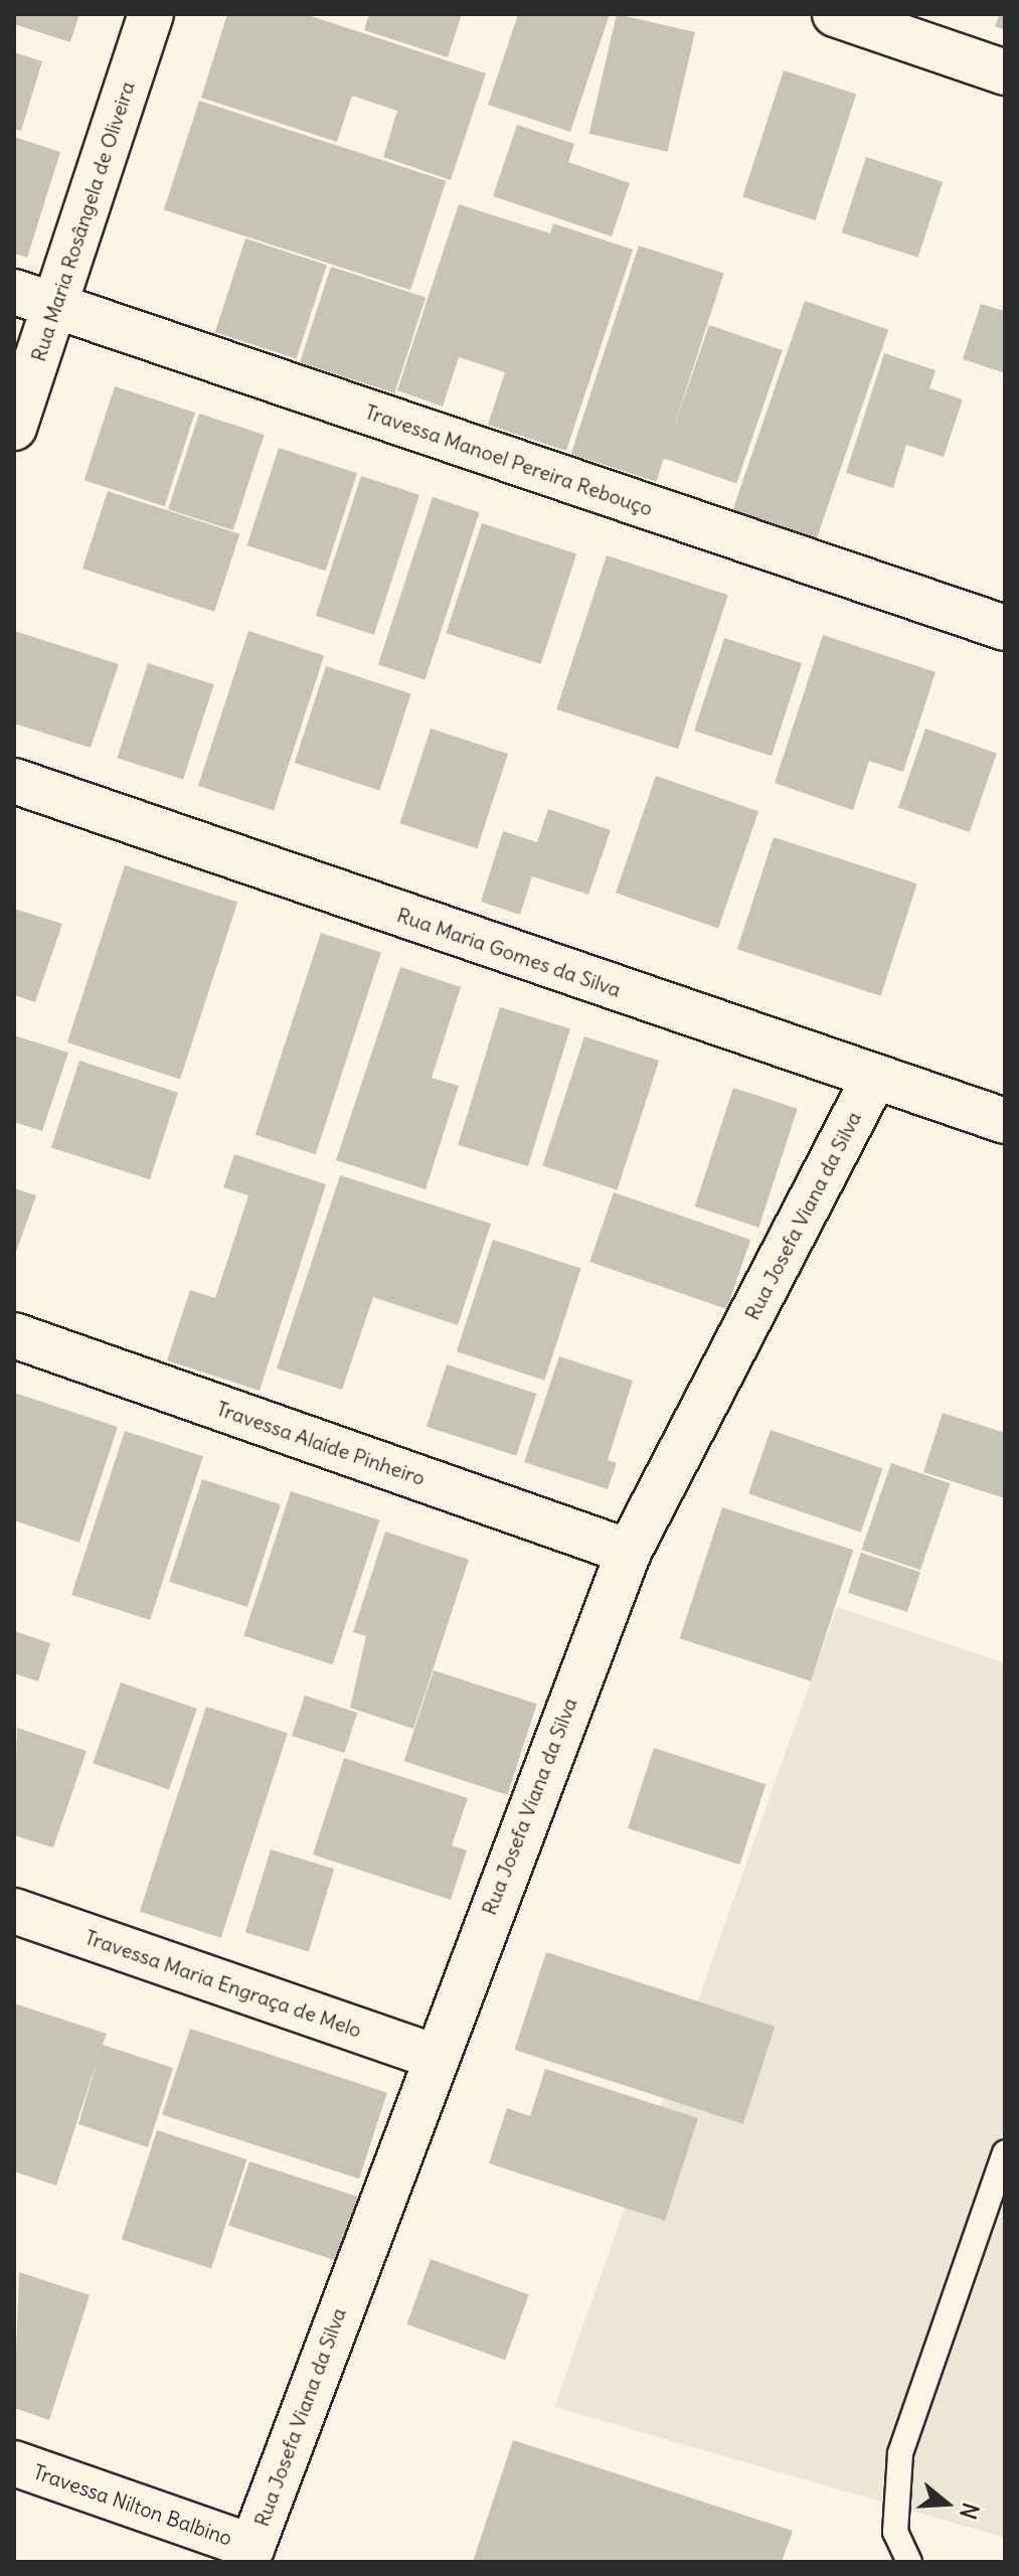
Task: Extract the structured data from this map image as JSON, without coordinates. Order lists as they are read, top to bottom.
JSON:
{
  "streets": {
    "street": [
      "Rua Maria Rosângela de Oliveira",
      "Travessa Manoel Pereira Rebouço",
      "Rua Maria Gomes da Silva",
      "Rua Josefa Viana da Silva",
      "Travessa Alaíde Pinheiro",
      "Travessa Maria Engraça de Melo",
      "Travessa Nilton Balbino"
    ]
  },
  "crossings": [
    ["Rua Maria Rosângela de Oliveira", "Travessa Manoel Pereira Rebouço"],
    ["Rua Maria Gomes da Silva", "Rua Josefa Viana da Silva"],
    ["Rua Josefa Viana da Silva", "Travessa Alaíde Pinheiro"],
    ["Rua Josefa Viana da Silva", "Travessa Maria Engraça de Melo"],
    ["Rua Josefa Viana da Silva", "Travessa Nilton Balbino"]
  ],
  "north": "right"
}
